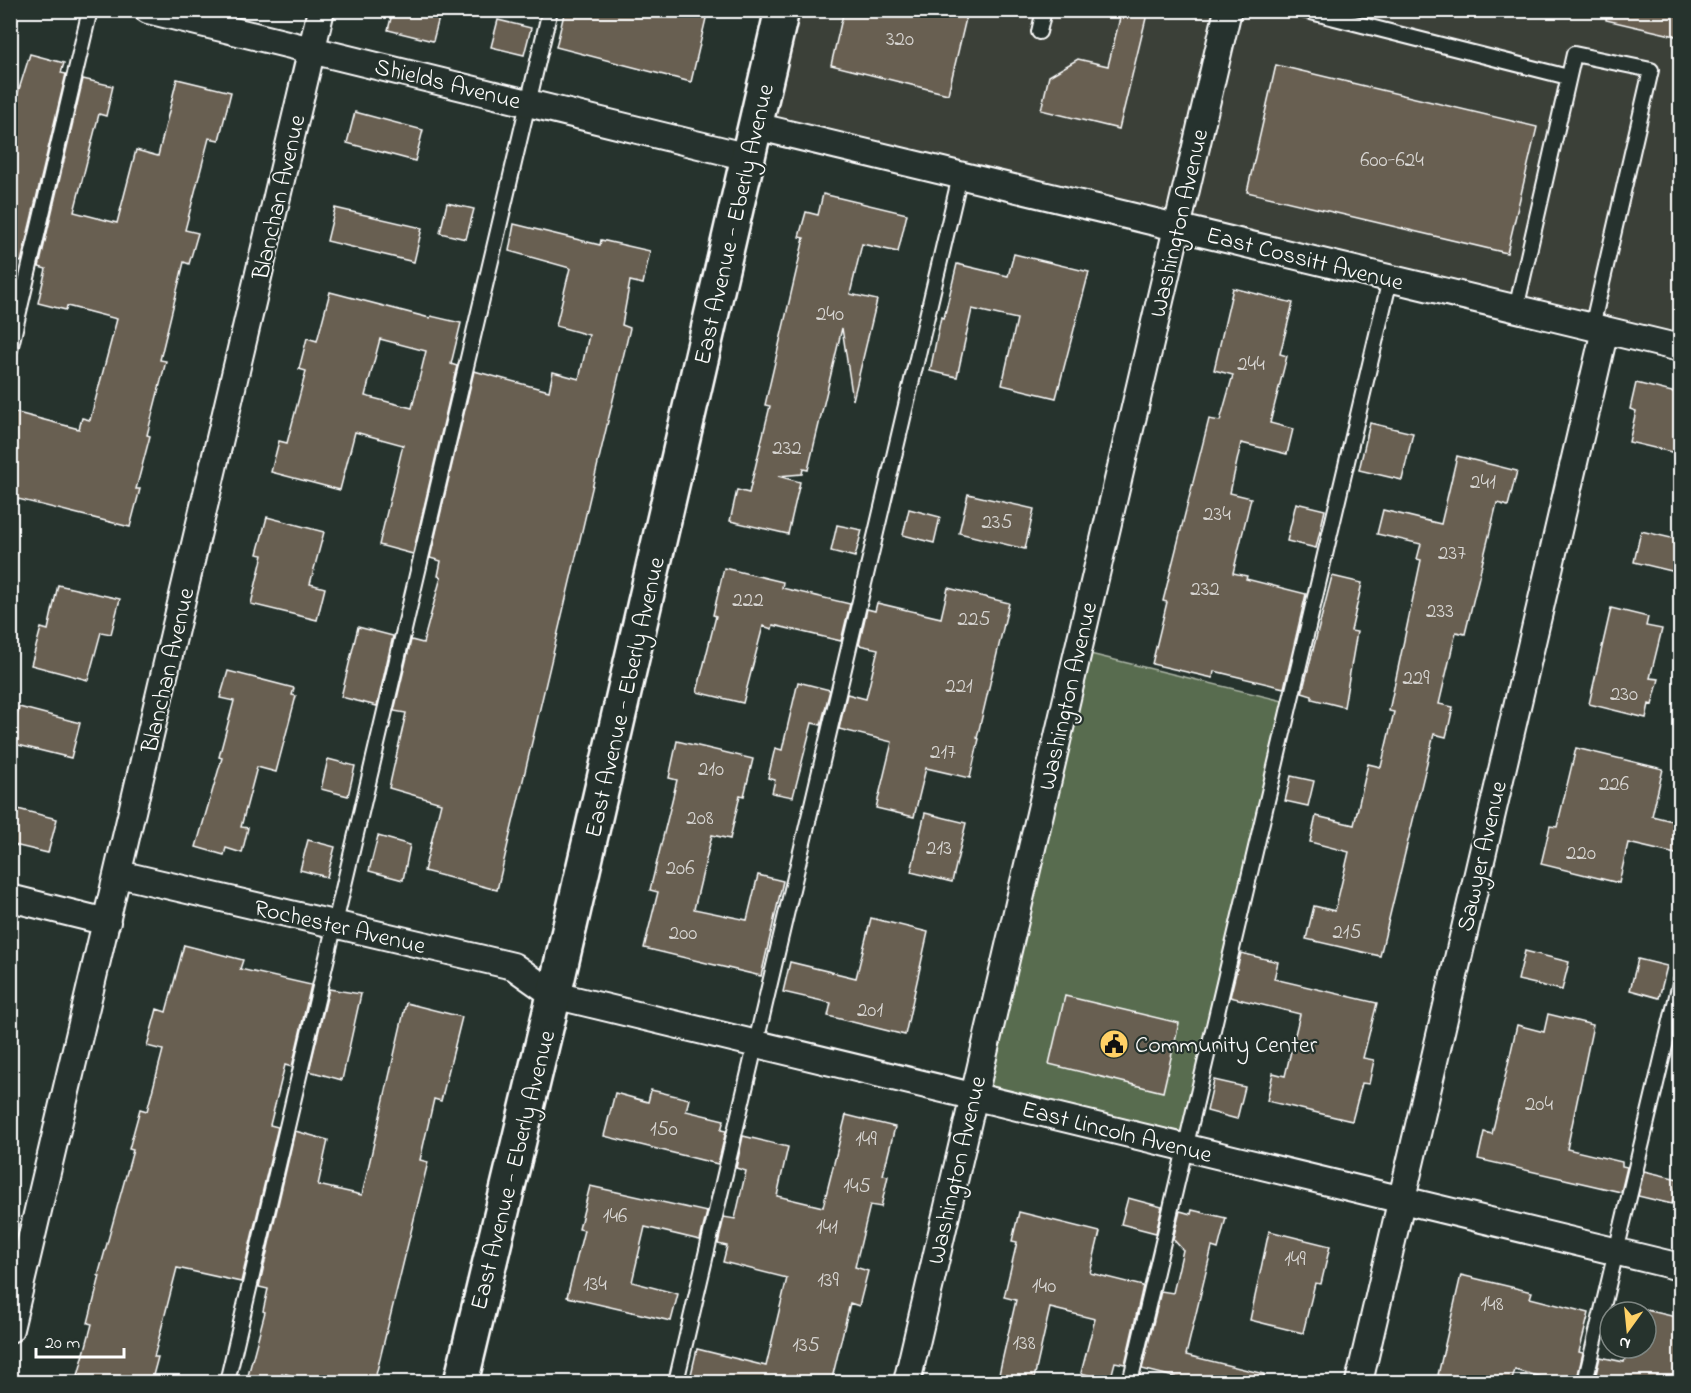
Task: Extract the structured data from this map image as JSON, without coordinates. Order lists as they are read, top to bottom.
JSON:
{
  "streets": {
    "main road": ["East Avenue - Eberly Avenue"],
    "street": [
      "Shields Avenue",
      "Blanchan Avenue",
      "Washington Avenue",
      "East Cossitt Avenue",
      "Sawyer Avenue",
      "Rochester Avenue",
      "East Lincoln Avenue"
    ]
  },
  "crossings": [
    ["Shields Avenue", "Blanchan Avenue"],
    ["Shields Avenue", "East Avenue - Eberly Avenue"],
    ["Shields Avenue", "East Cossitt Avenue"],
    ["Blanchan Avenue", "Rochester Avenue"],
    ["Washington Avenue", "East Cossitt Avenue"],
    ["Washington Avenue", "East Lincoln Avenue"],
    ["East Avenue - Eberly Avenue", "East Cossitt Avenue"],
    ["East Avenue - Eberly Avenue", "Rochester Avenue"],
    ["East Avenue - Eberly Avenue", "East Lincoln Avenue"],
    ["East Cossitt Avenue", "Sawyer Avenue"],
    ["Sawyer Avenue", "East Lincoln Avenue"],
    ["Rochester Avenue", "East Lincoln Avenue"]
  ],
  "places": {
    "public building": ["Community Center"]
  },
  "house_numbers": [
    "320",
    "600-624",
    "240",
    "244",
    "232",
    "241",
    "234",
    "235",
    "237",
    "232",
    "222",
    "233",
    "225",
    "229",
    "221",
    "230",
    "217",
    "210",
    "226",
    "208",
    "213",
    "220",
    "206",
    "215",
    "200",
    "201",
    "204",
    "150",
    "149",
    "145",
    "146",
    "141",
    "149",
    "139",
    "134",
    "140",
    "148",
    "138",
    "135"
  ],
  "scale_bar": "20 m",
  "north": "bottom"
}
